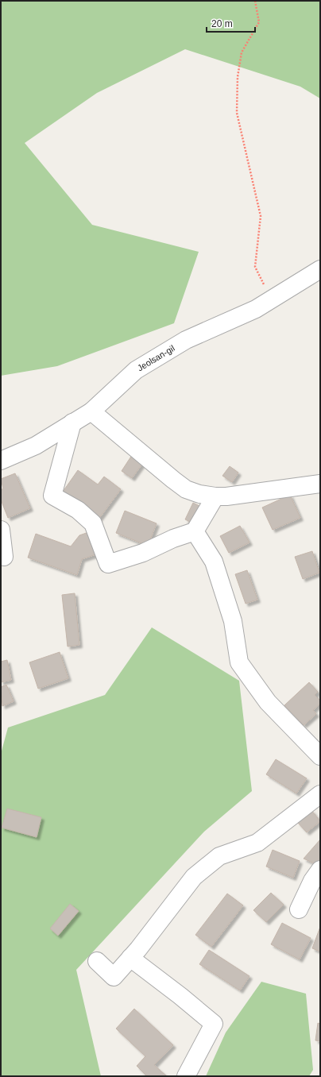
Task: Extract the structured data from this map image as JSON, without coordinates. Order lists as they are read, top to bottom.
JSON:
{
  "streets": {
    "street": ["Jeolsan-gil"]
  },
  "scale_bar": "20 m"
}
